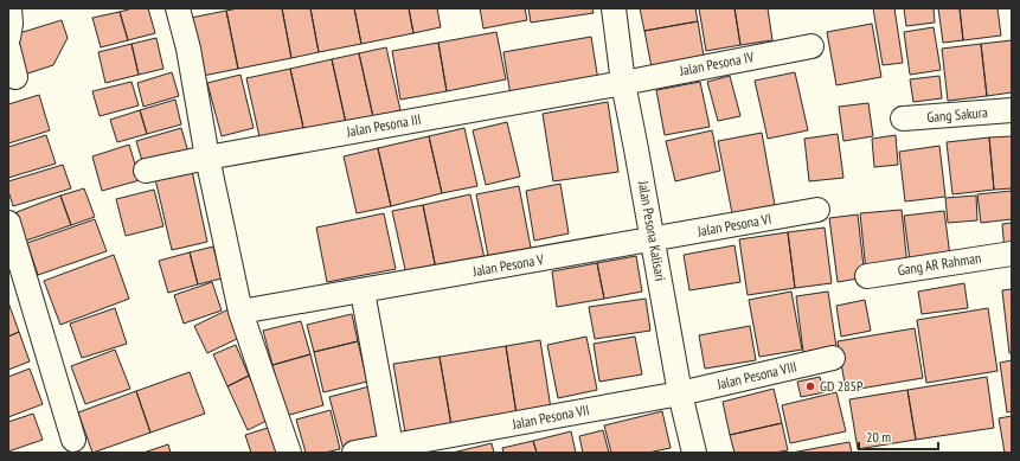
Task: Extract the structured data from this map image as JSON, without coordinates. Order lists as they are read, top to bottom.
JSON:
{
  "streets": {
    "street": [
      "Jalan Pesona IV",
      "Gang Sakura",
      "Jalan Pesona III",
      "Jalan Pesona VI",
      "Jalan Pesona Kalisari",
      "Gang AR Rahman",
      "Jalan Pesona V",
      "Jalan Pesona VIII",
      "Jalan Pesona VII"
    ]
  },
  "crossings": [
    ["Jalan Pesona IV", "Jalan Pesona III"],
    ["Jalan Pesona IV", "Jalan Pesona Kalisari"],
    ["Jalan Pesona III", "Jalan Pesona Kalisari"],
    ["Jalan Pesona VI", "Jalan Pesona Kalisari"],
    ["Jalan Pesona VI", "Jalan Pesona V"],
    ["Jalan Pesona Kalisari", "Jalan Pesona V"],
    ["Jalan Pesona Kalisari", "Jalan Pesona VIII"],
    ["Jalan Pesona Kalisari", "Jalan Pesona VII"],
    ["Jalan Pesona VIII", "Jalan Pesona VII"]
  ],
  "places": ["GD 285P"],
  "scale_bar": "20 m"
}
